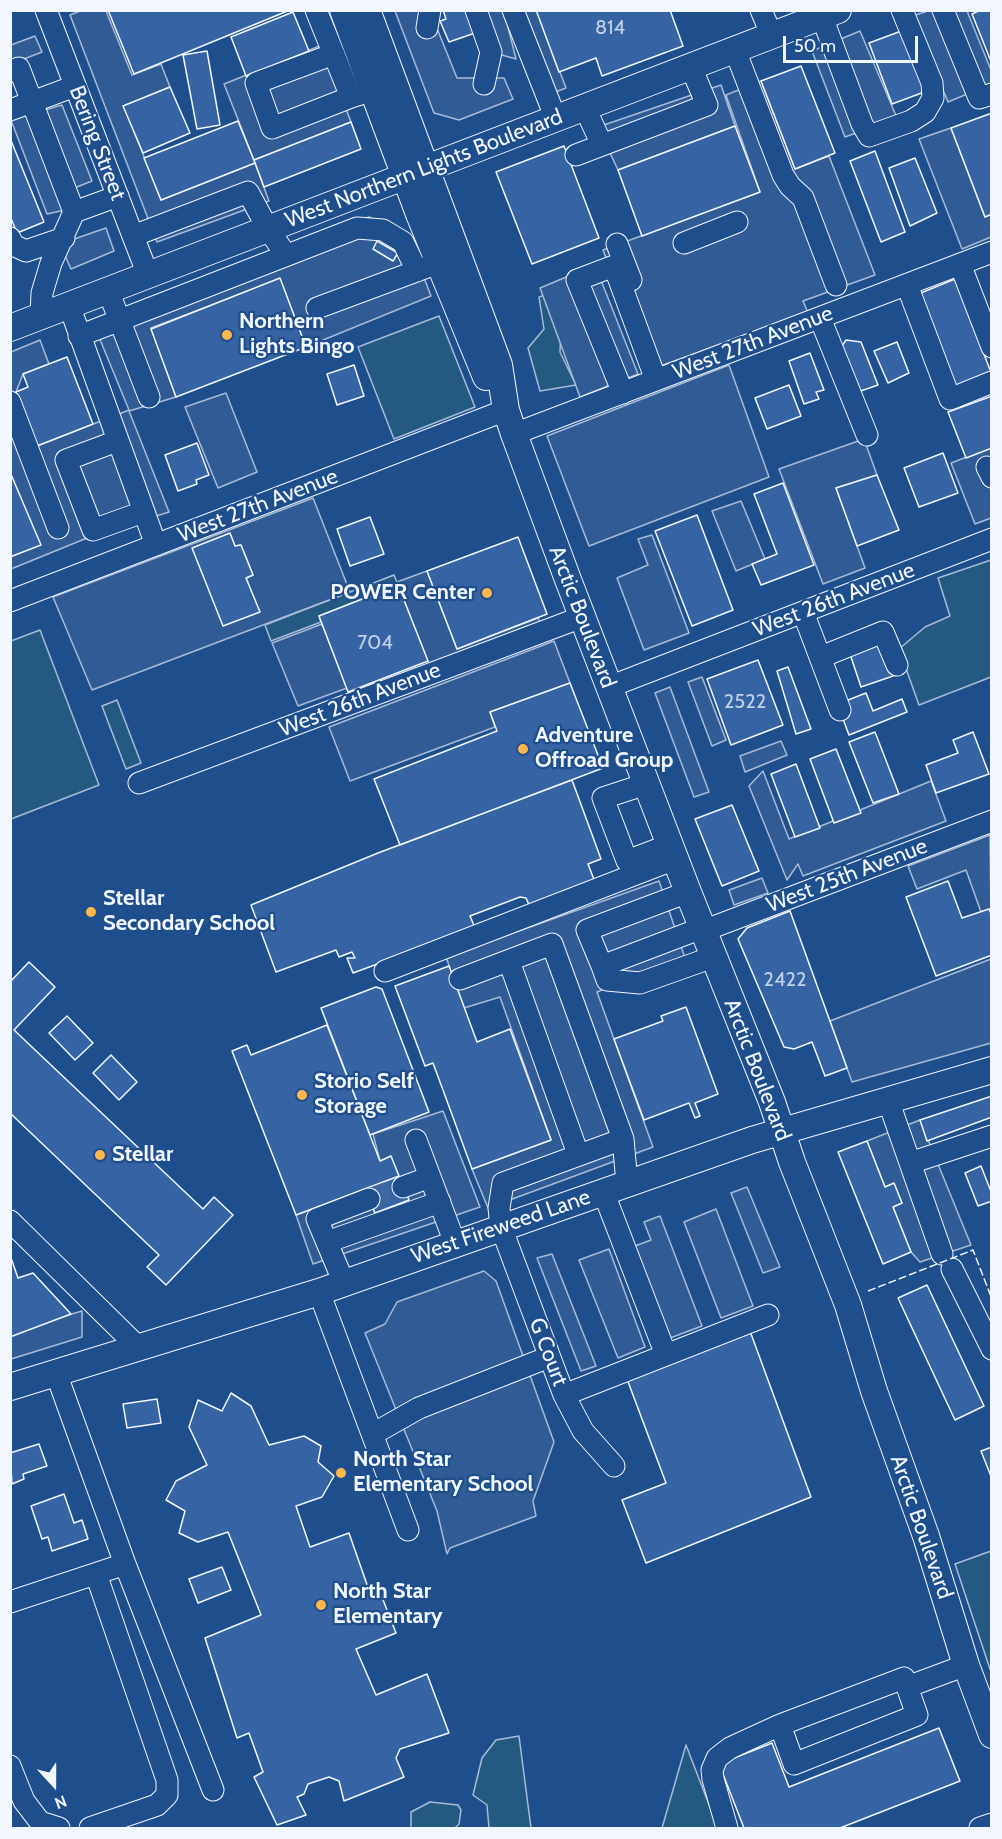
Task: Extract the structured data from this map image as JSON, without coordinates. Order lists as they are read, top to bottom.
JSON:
{
  "streets": {
    "main road": ["West Northern Lights Boulevard", "Arctic Boulevard", "West Fireweed Lane"],
    "street": [
      "Bering Street",
      "West 27th Avenue",
      "West 26th Avenue",
      "West 25th Avenue",
      "G Court"
    ]
  },
  "crossings": [
    ["Bering Street", "West Northern Lights Boulevard"],
    ["West Northern Lights Boulevard", "Arctic Boulevard"],
    ["West 27th Avenue", "Arctic Boulevard"],
    ["West 26th Avenue", "Arctic Boulevard"],
    ["Arctic Boulevard", "West 25th Avenue"],
    ["Arctic Boulevard", "West Fireweed Lane"],
    ["West Fireweed Lane", "G Court"]
  ],
  "places": [
    "Northern Lights Bingo",
    "POWER Center",
    "Adventure Offroad Group",
    "Stellar Secondary School",
    "Storio Self Storage",
    "Stellar",
    "North Star Elementary School",
    "North Star Elementary"
  ],
  "house_numbers": [
    "814",
    "704",
    "2522",
    "2422"
  ],
  "scale_bar": "50 m",
  "north": "bottom"
}
